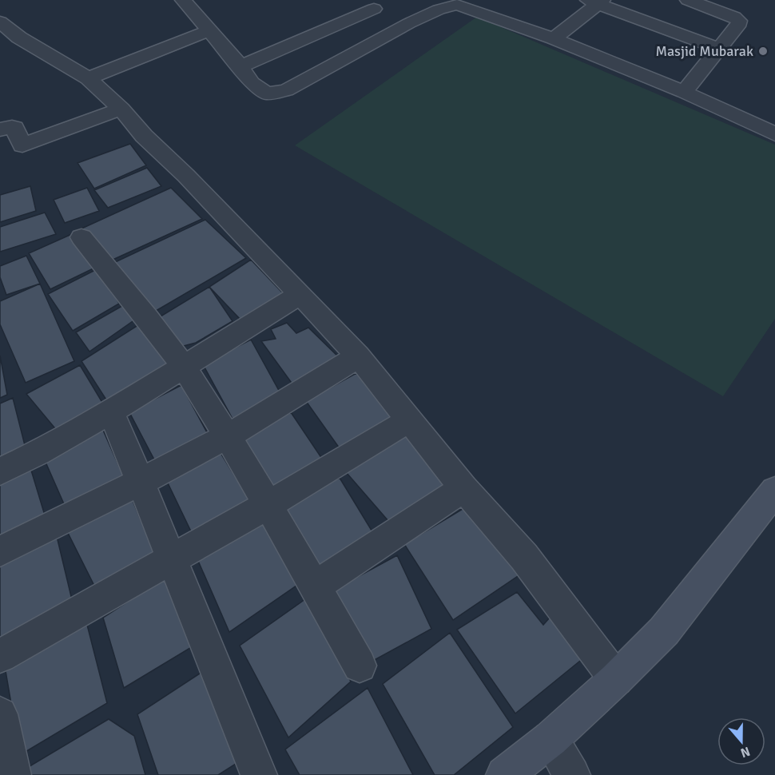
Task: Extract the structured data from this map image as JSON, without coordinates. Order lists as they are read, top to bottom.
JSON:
{
  "places": ["Masjid Mubarak"],
  "north": "bottom"
}
